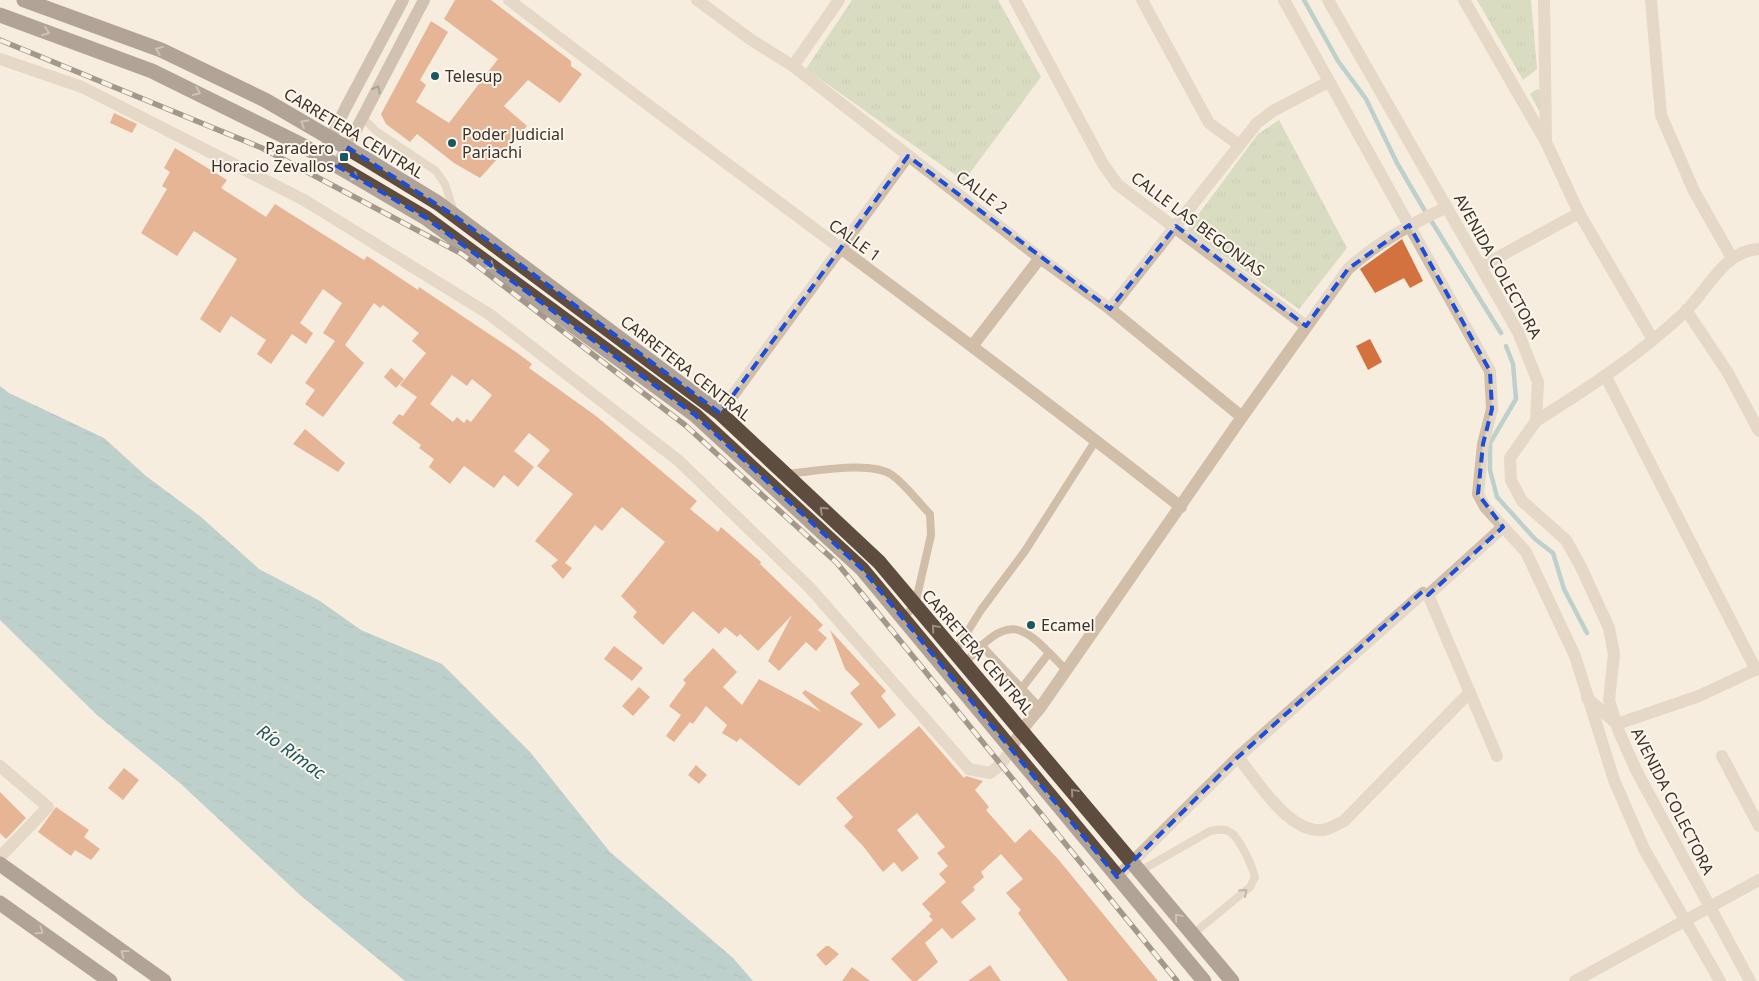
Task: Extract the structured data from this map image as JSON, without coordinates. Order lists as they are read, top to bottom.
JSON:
{
  "streets": {
    "highway": ["CARRETERA CENTRAL"],
    "street": [
      "CALLE 2",
      "CALLE LAS BEGONIAS",
      "CALLE 1",
      "AVENIDA COLECTORA"
    ]
  },
  "water": ["Río Rímac"],
  "places": {
    "other": ["Telesup", "Poder Judicial Pariachi", "Ecamel"],
    "transit": ["Paradero Horacio Zevallos"]
  }
}
